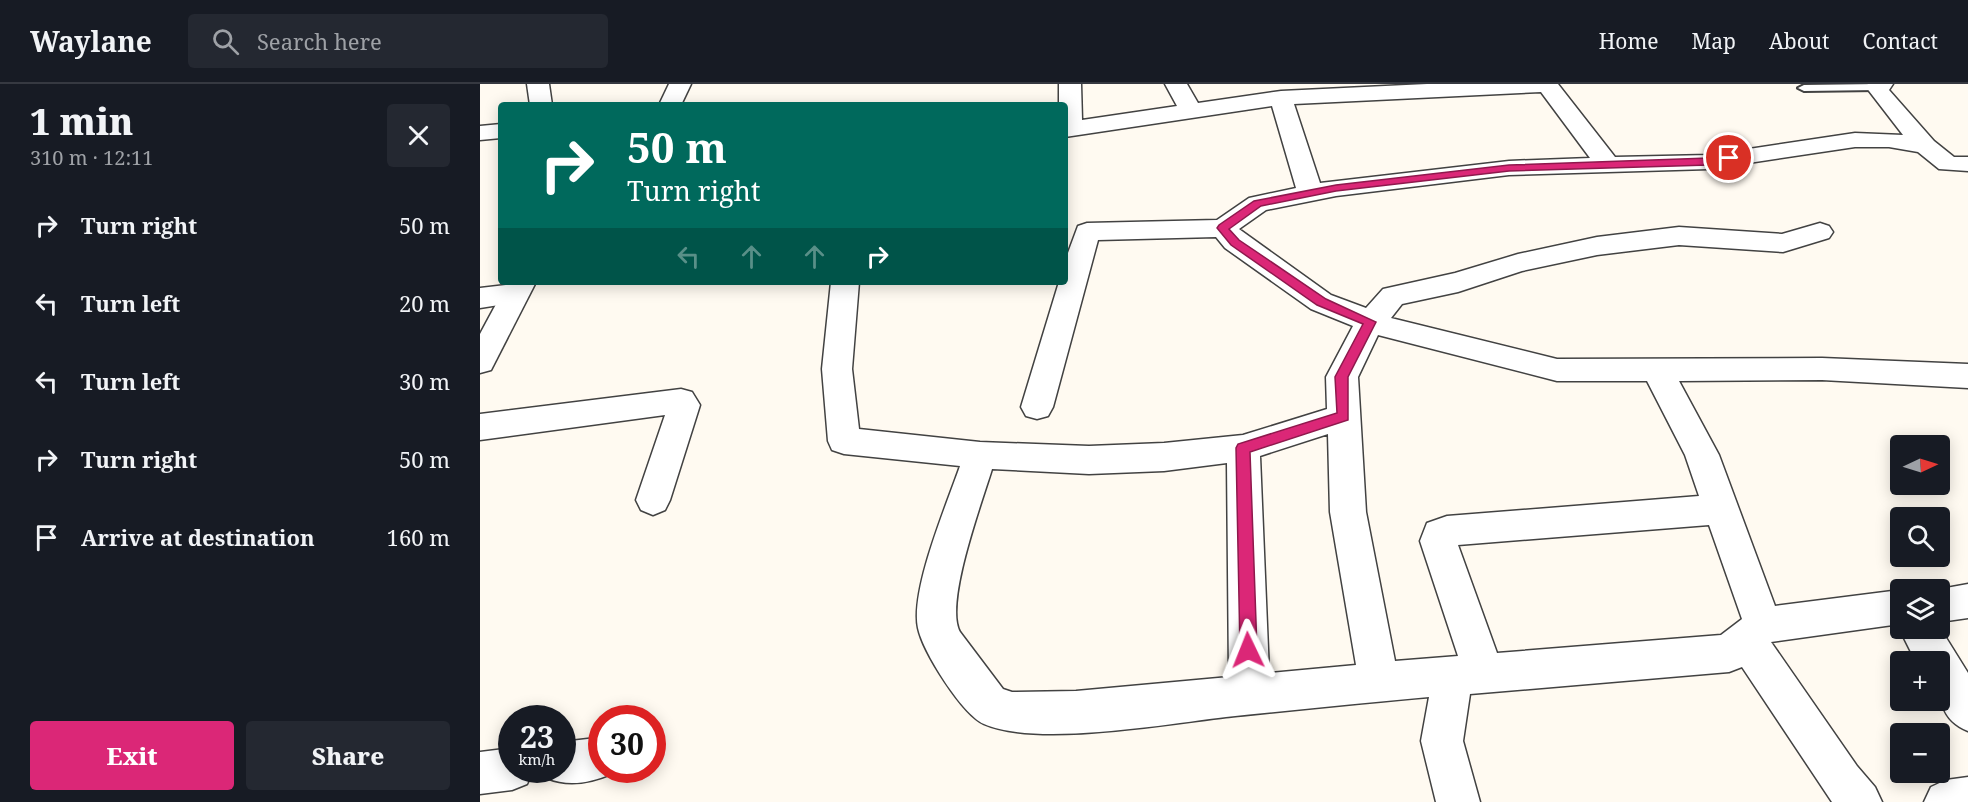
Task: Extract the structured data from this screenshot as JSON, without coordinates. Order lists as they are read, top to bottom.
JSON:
{
  "north": "right",
  "page": {
    "header": "Waylane",
    "search": "Search here",
    "nav": [
      "Home",
      "Map",
      "About",
      "Contact"
    ],
    "heading": ["1 min", "310 m · 12:11"],
    "turn": ["50 m", "Turn right"],
    "list": [
      {
        "name": "Turn right",
        "value": "50 m"
      },
      {
        "name": "Turn left",
        "value": "20 m"
      },
      {
        "name": "Turn left",
        "value": "30 m"
      },
      {
        "name": "Turn right",
        "value": "50 m"
      },
      {
        "name": "Arrive at destination",
        "value": "160 m"
      }
    ],
    "map_buttons": ["+", "−"],
    "speed": "23 km/h",
    "limit": "30",
    "buttons": ["Exit", "Share"]
  }
}
